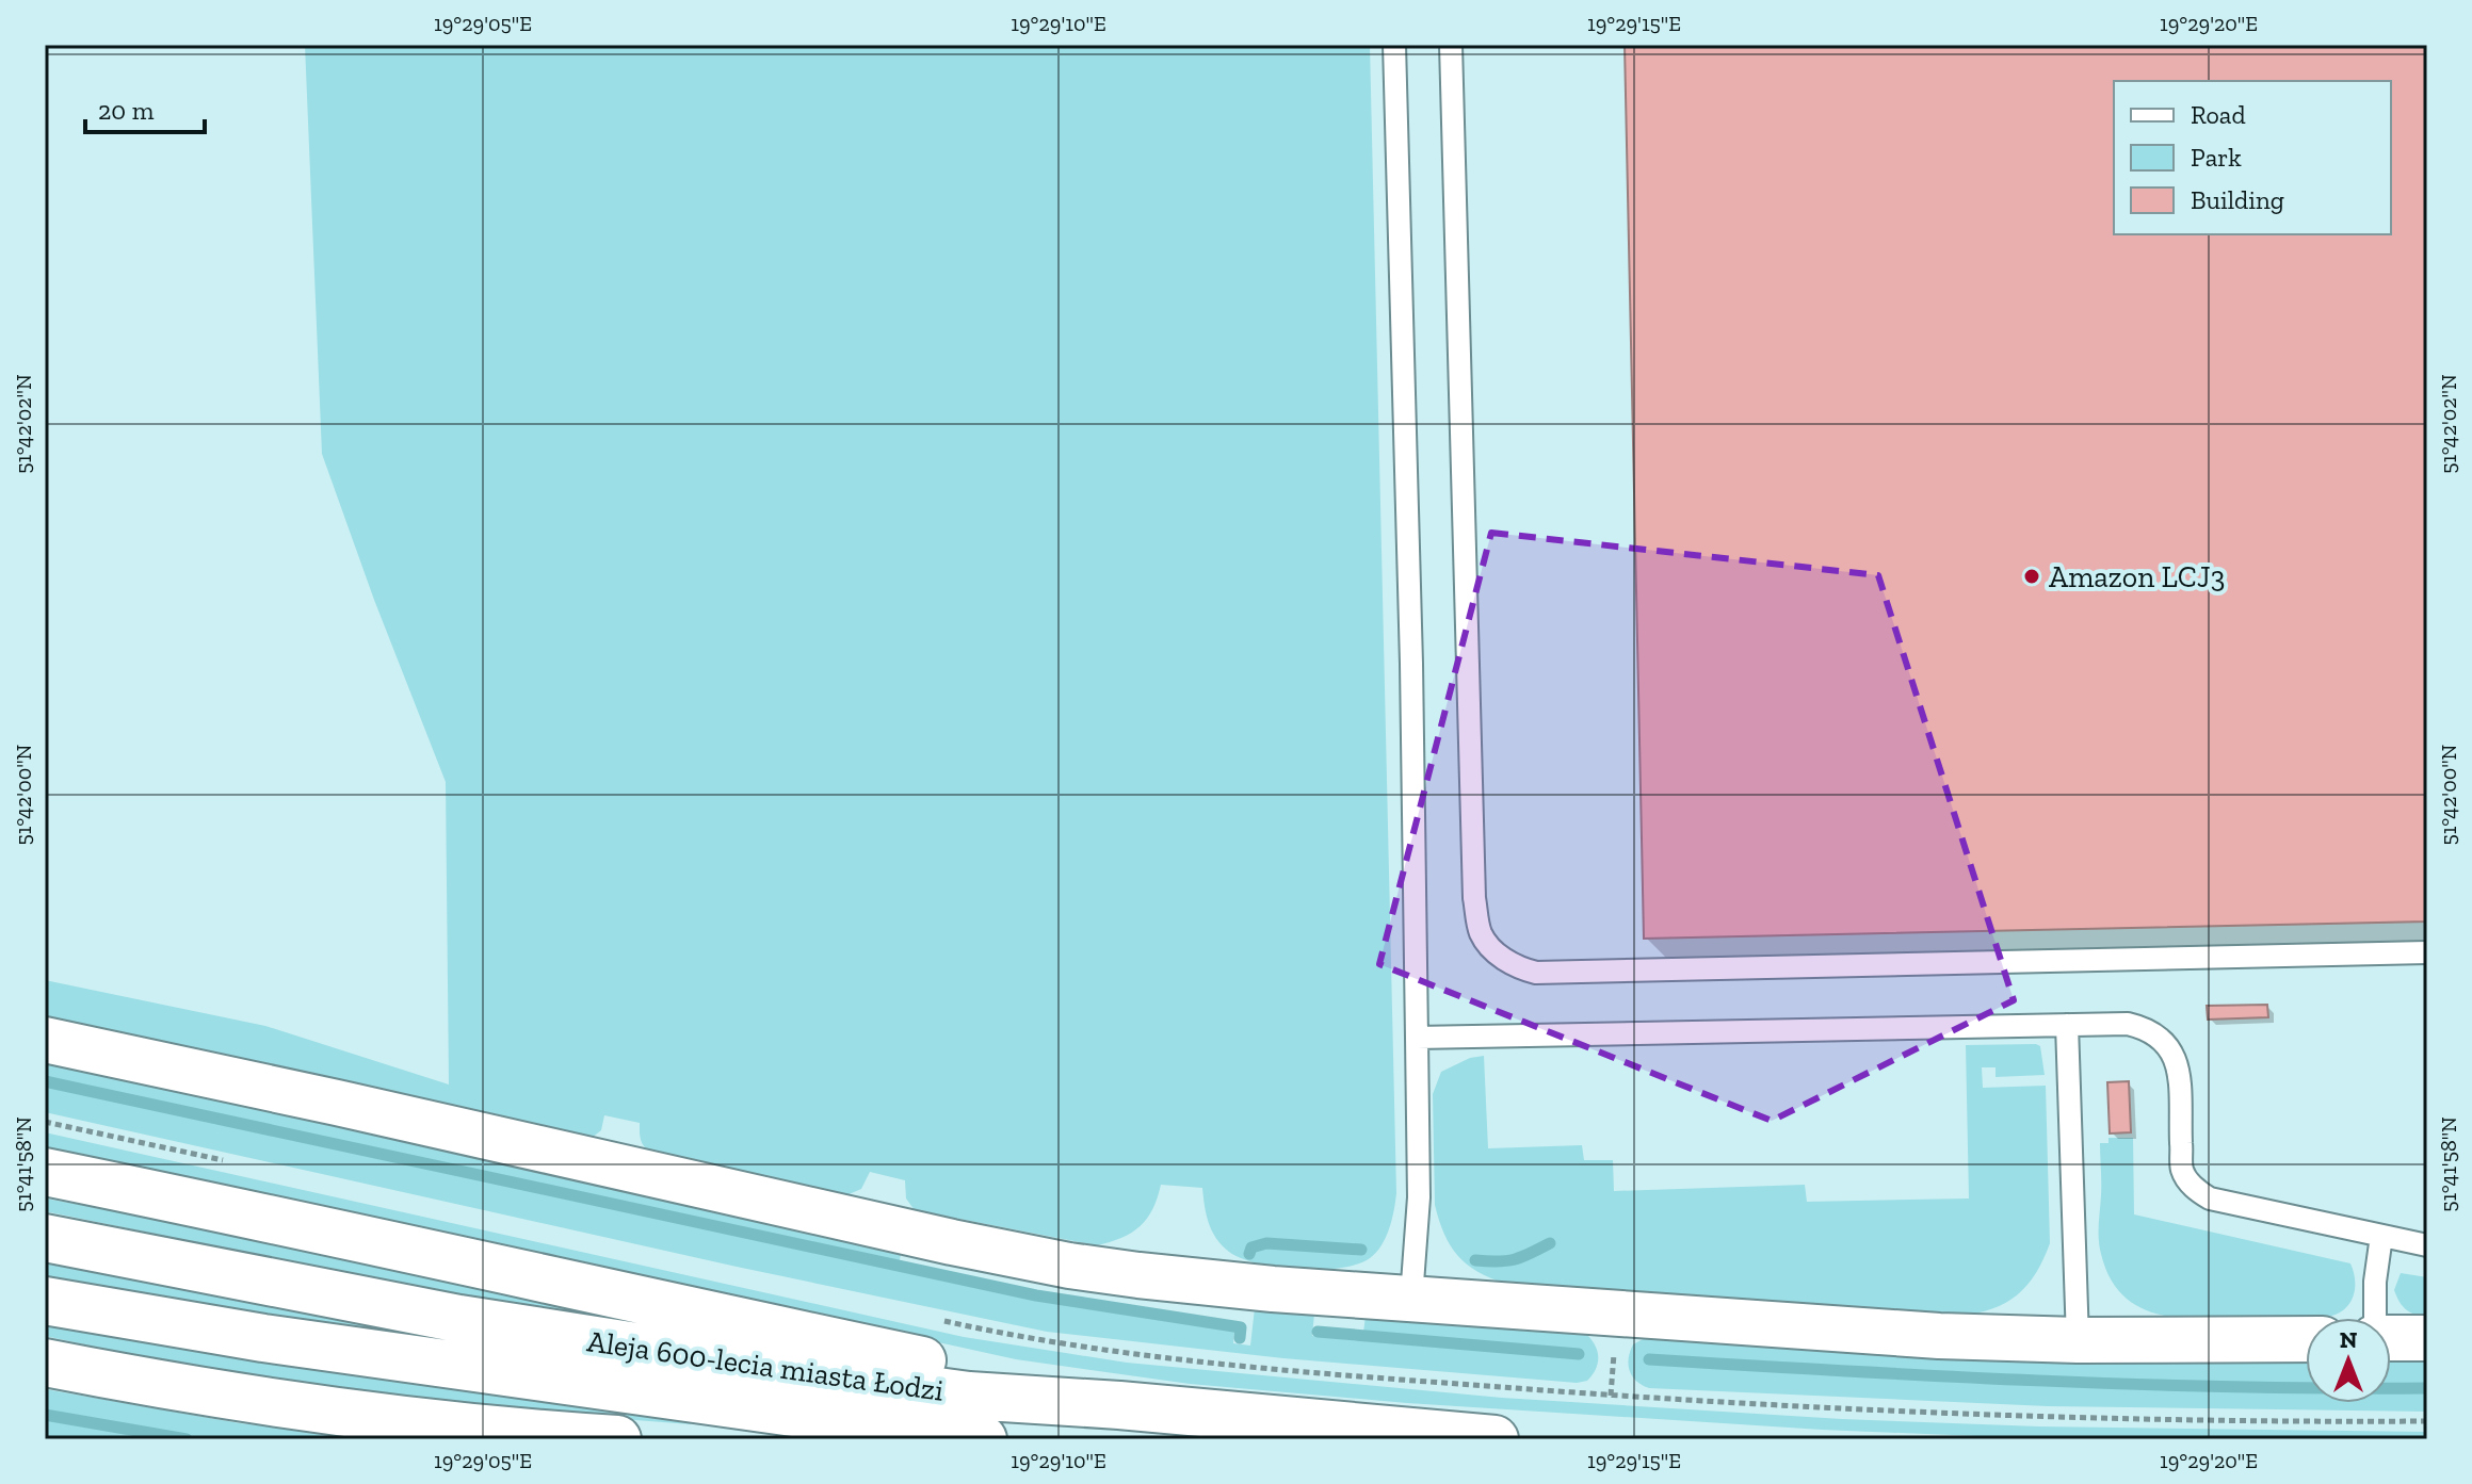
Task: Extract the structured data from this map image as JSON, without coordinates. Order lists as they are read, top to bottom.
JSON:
{
  "streets": {
    "main road": ["Aleja 600-lecia miasta Łodzi"]
  },
  "places": ["Amazon LCJ3"],
  "legend": ["Road", "Park", "Building"],
  "scale_bar": "20 m",
  "north": "top",
  "coordinates": [
    "19°29'05\"E",
    "19°29'10\"E",
    "19°29'15\"E",
    "19°29'20\"E",
    "51°42'02\"N",
    "51°42'00\"N",
    "51°41'58\"N"
  ]
}
